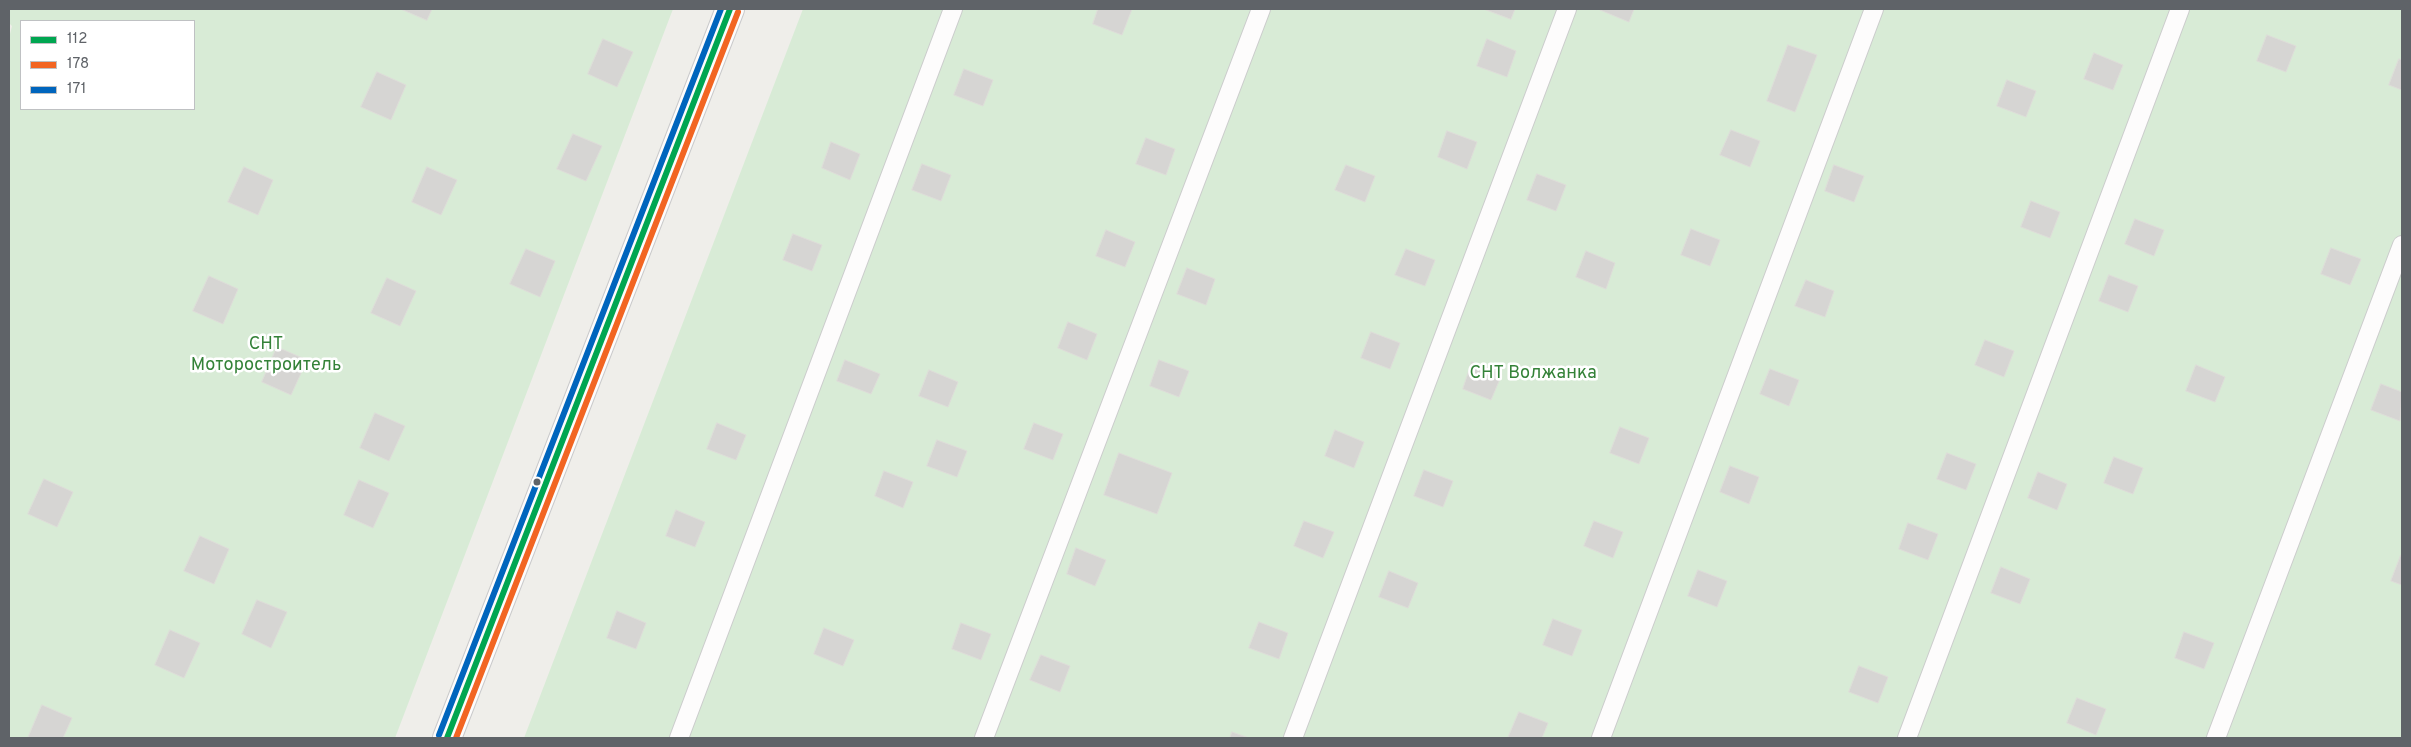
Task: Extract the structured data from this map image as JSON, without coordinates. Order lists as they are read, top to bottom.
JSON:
{
  "parks": ["СНТ Моторостроитель", "СНТ Волжанка"],
  "lines": ["transit line 112", "transit line 171", "transit line 178"],
  "legend": ["112", "178", "171"]
}
